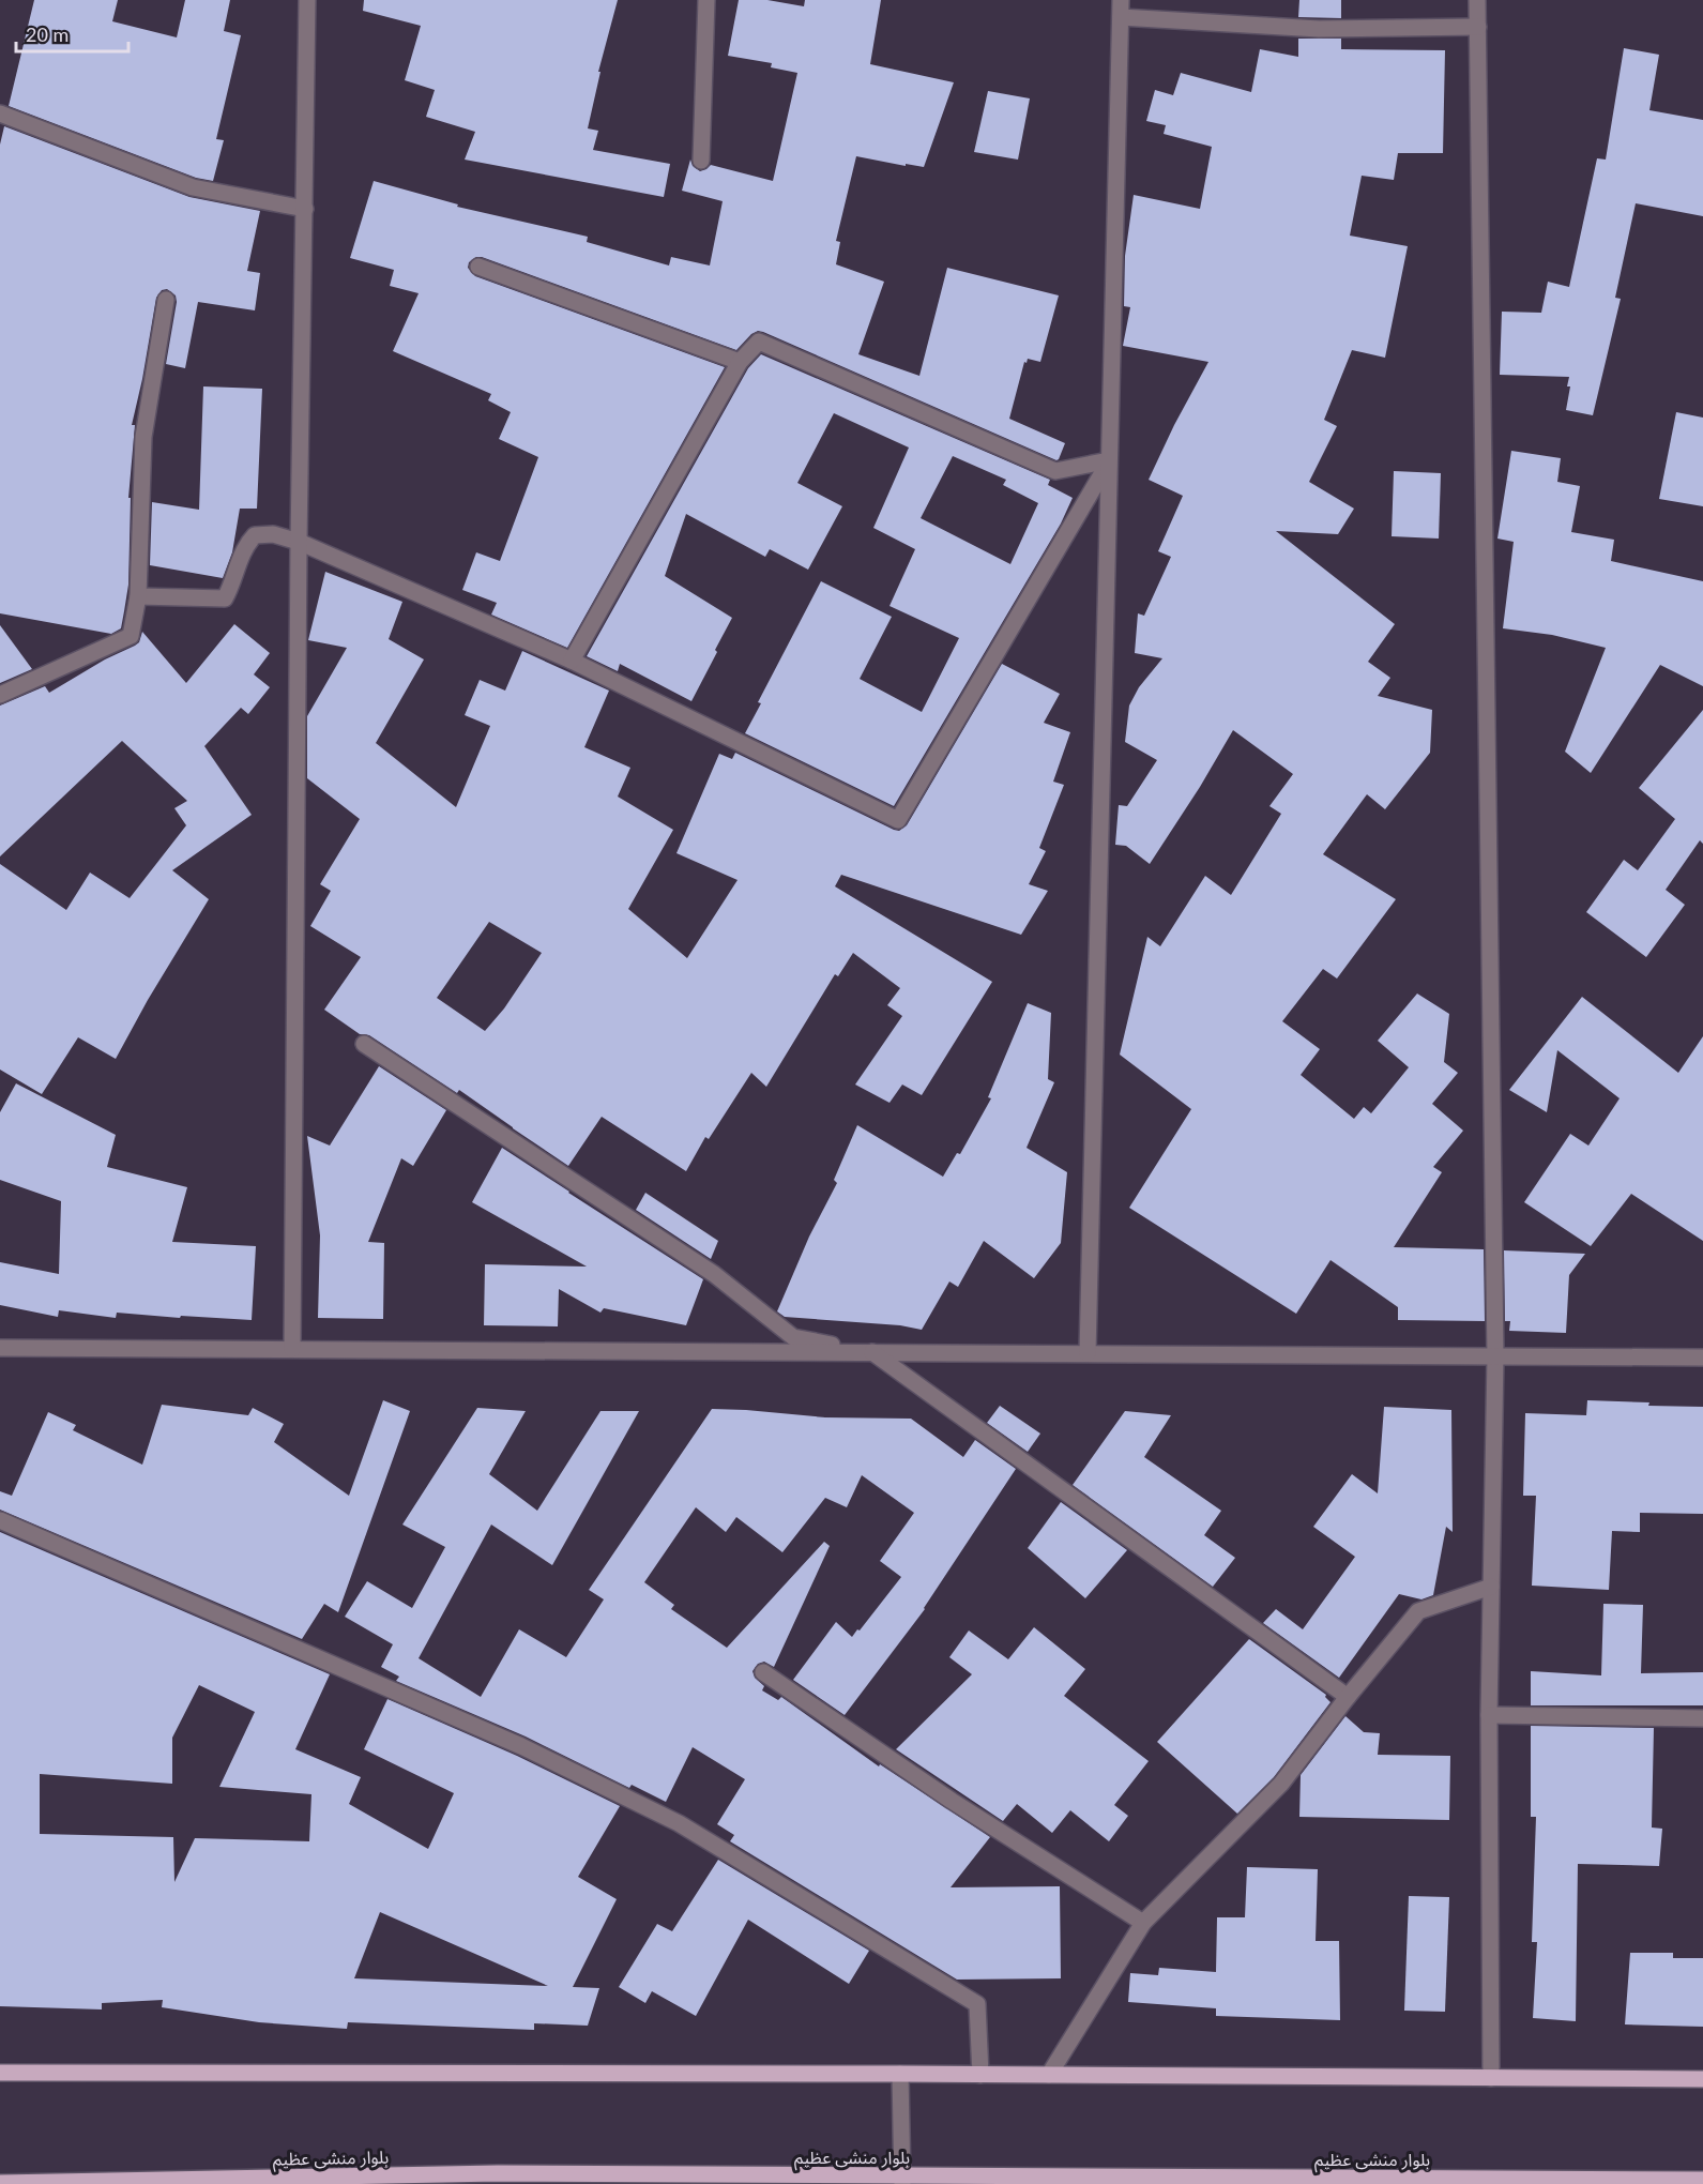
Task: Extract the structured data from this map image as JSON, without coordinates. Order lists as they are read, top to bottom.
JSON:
{
  "streets": {
    "main road": ["بلوار منشی عظیم"]
  },
  "scale_bar": "20 m"
}
